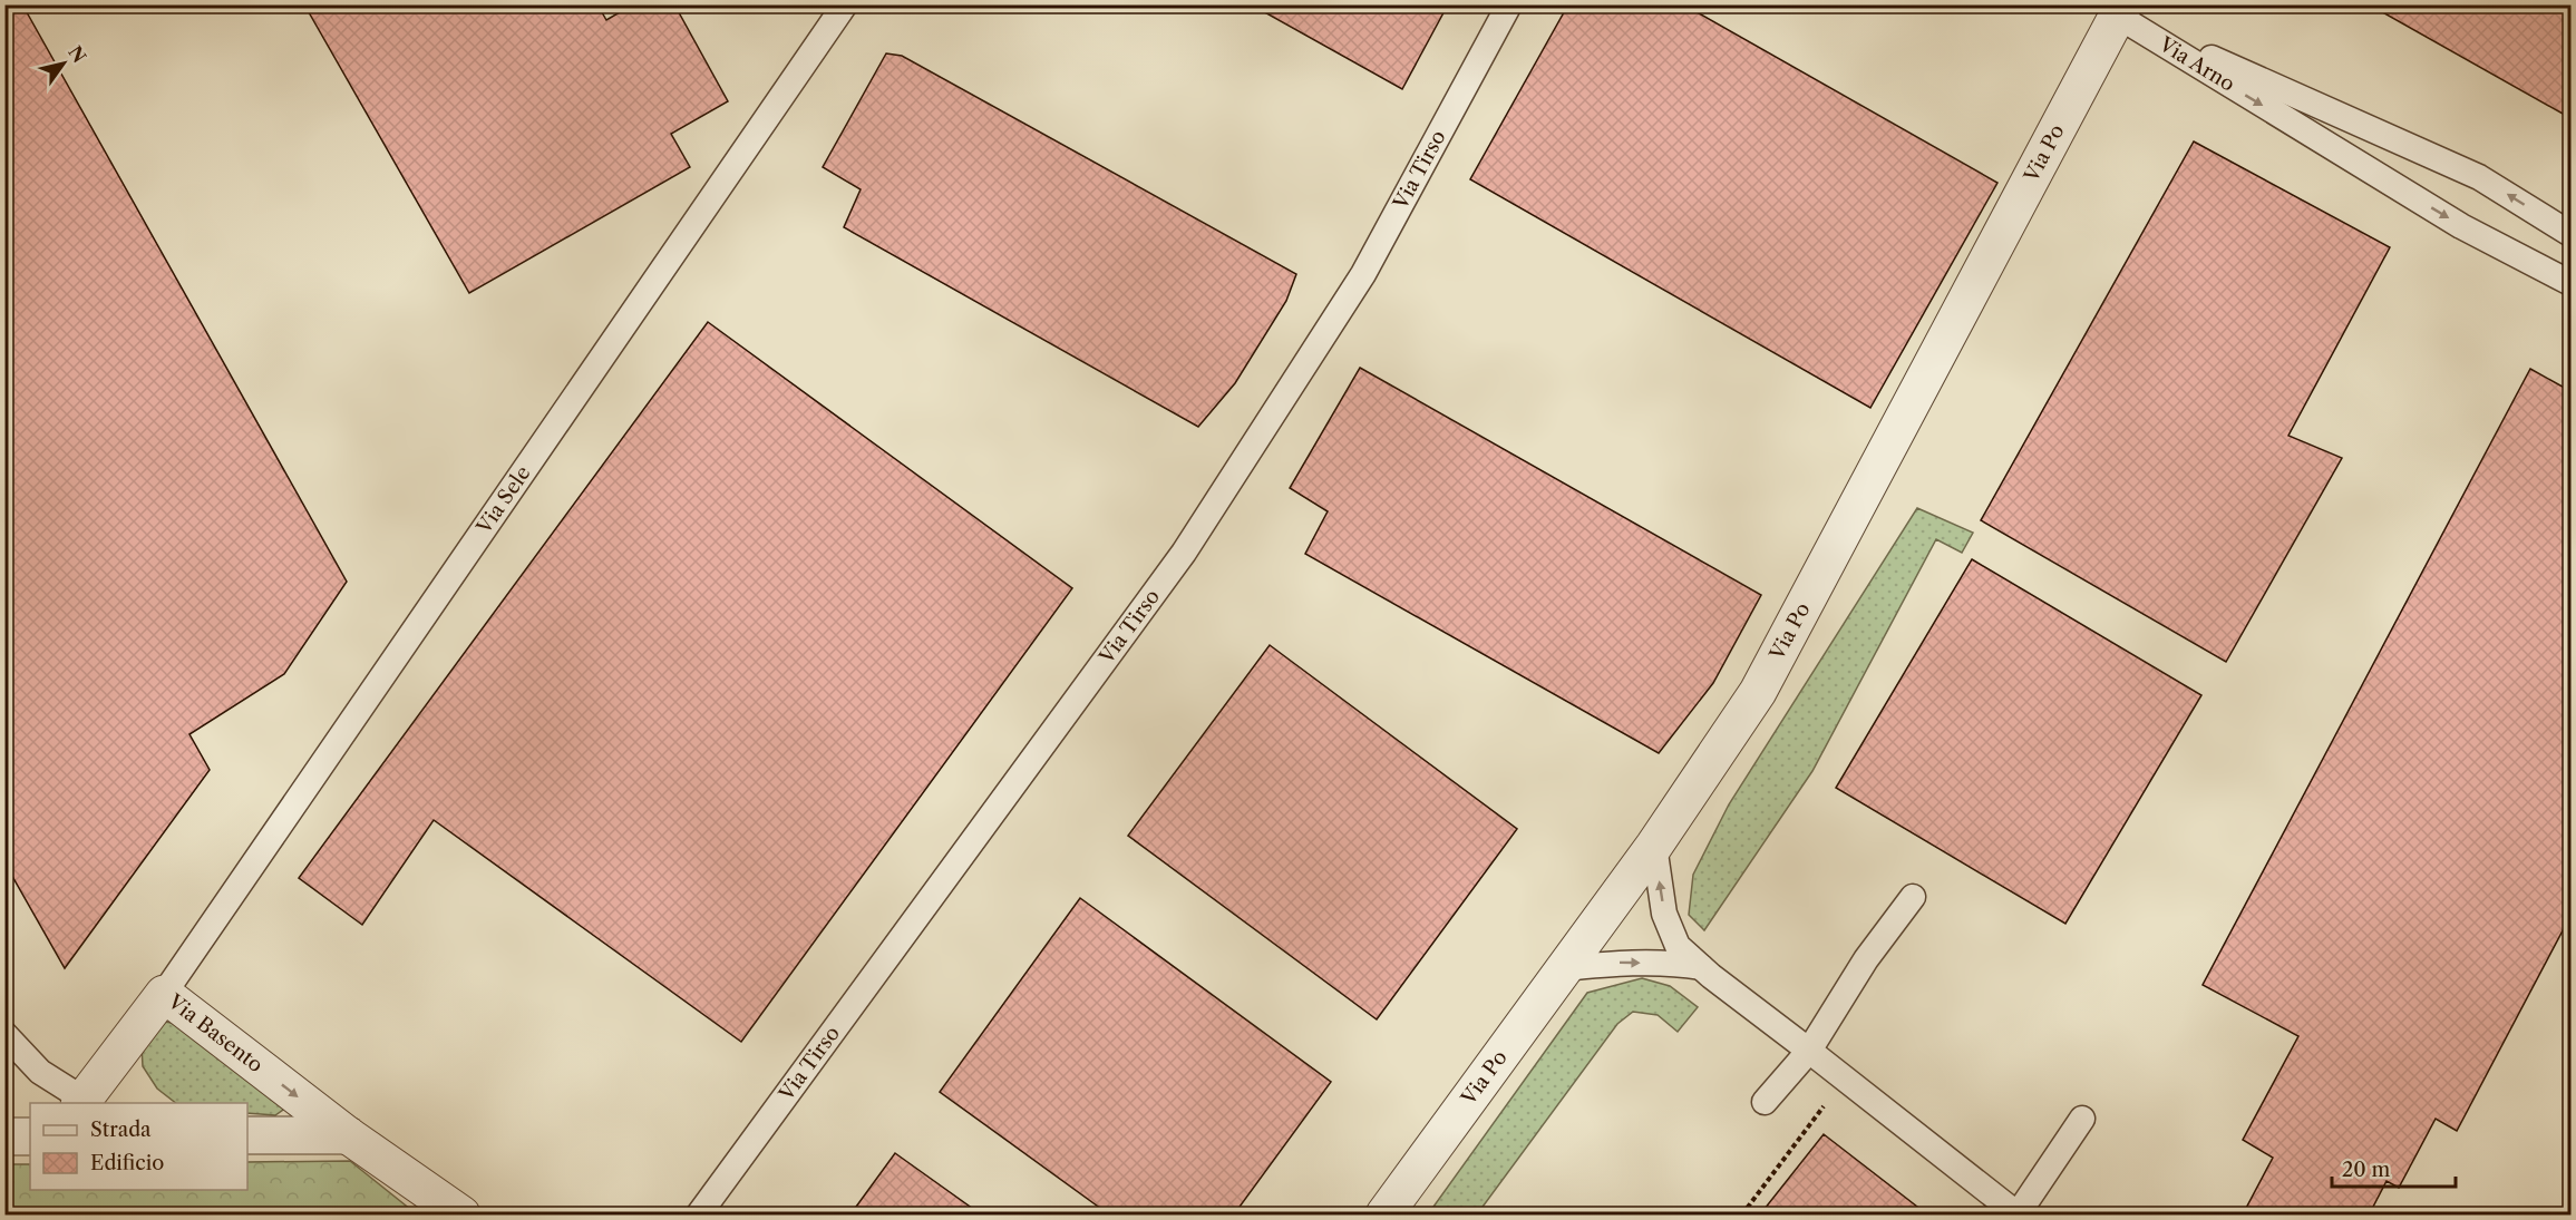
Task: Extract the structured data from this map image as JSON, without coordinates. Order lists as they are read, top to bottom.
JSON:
{
  "streets": {
    "street": ["Via Po", "Via Basento"],
    "lane": ["Via Arno", "Via Tirso", "Via Sele"]
  },
  "crossings": [
    ["Via Arno", "Via Po"],
    ["Via Sele", "Via Basento"]
  ],
  "one_way": ["Via Basento"],
  "legend": ["Strada", "Edificio"],
  "scale_bar": "20 m",
  "north": "top right"
}
